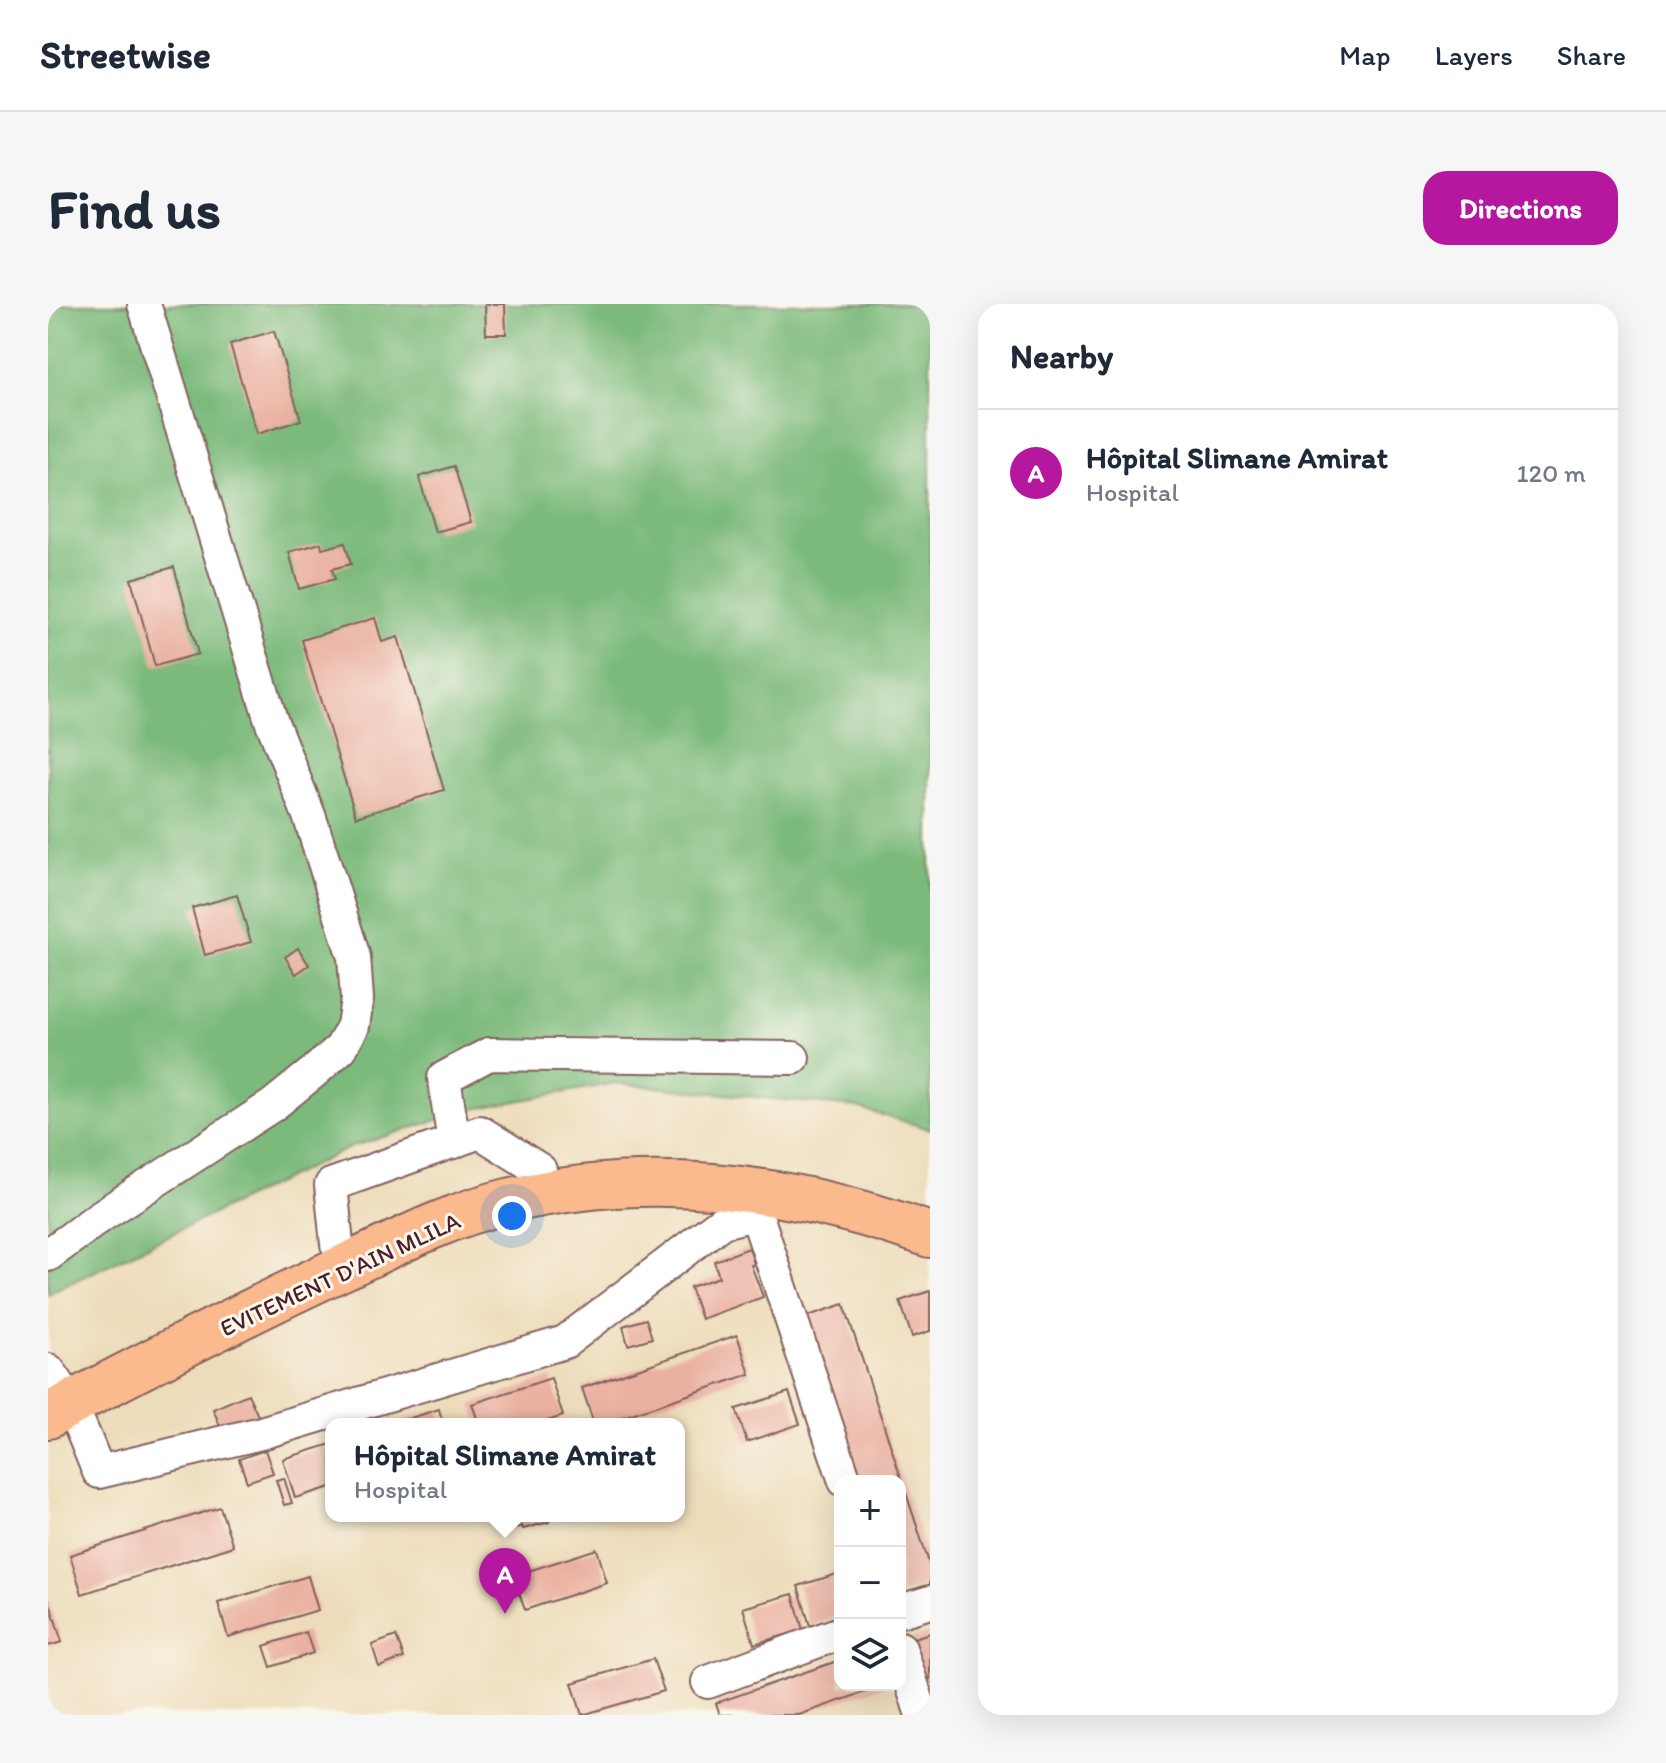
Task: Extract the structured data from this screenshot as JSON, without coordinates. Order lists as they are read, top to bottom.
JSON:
{
  "streets": {
    "highway": ["EVITEMENT D'AIN MLILA"]
  },
  "page": {
    "header": "Streetwise",
    "nav": ["Map", "Layers", "Share"],
    "buttons": "Directions",
    "title": "Find us",
    "heading": "Nearby",
    "list": [
      {
        "mark": "A",
        "name": "Hôpital Slimane Amirat",
        "note": "Hospital",
        "value": "120 m"
      }
    ],
    "popup": ["Hôpital Slimane Amirat", "Hospital"],
    "map_buttons": ["+", "−"],
    "pins": "A"
  }
}
